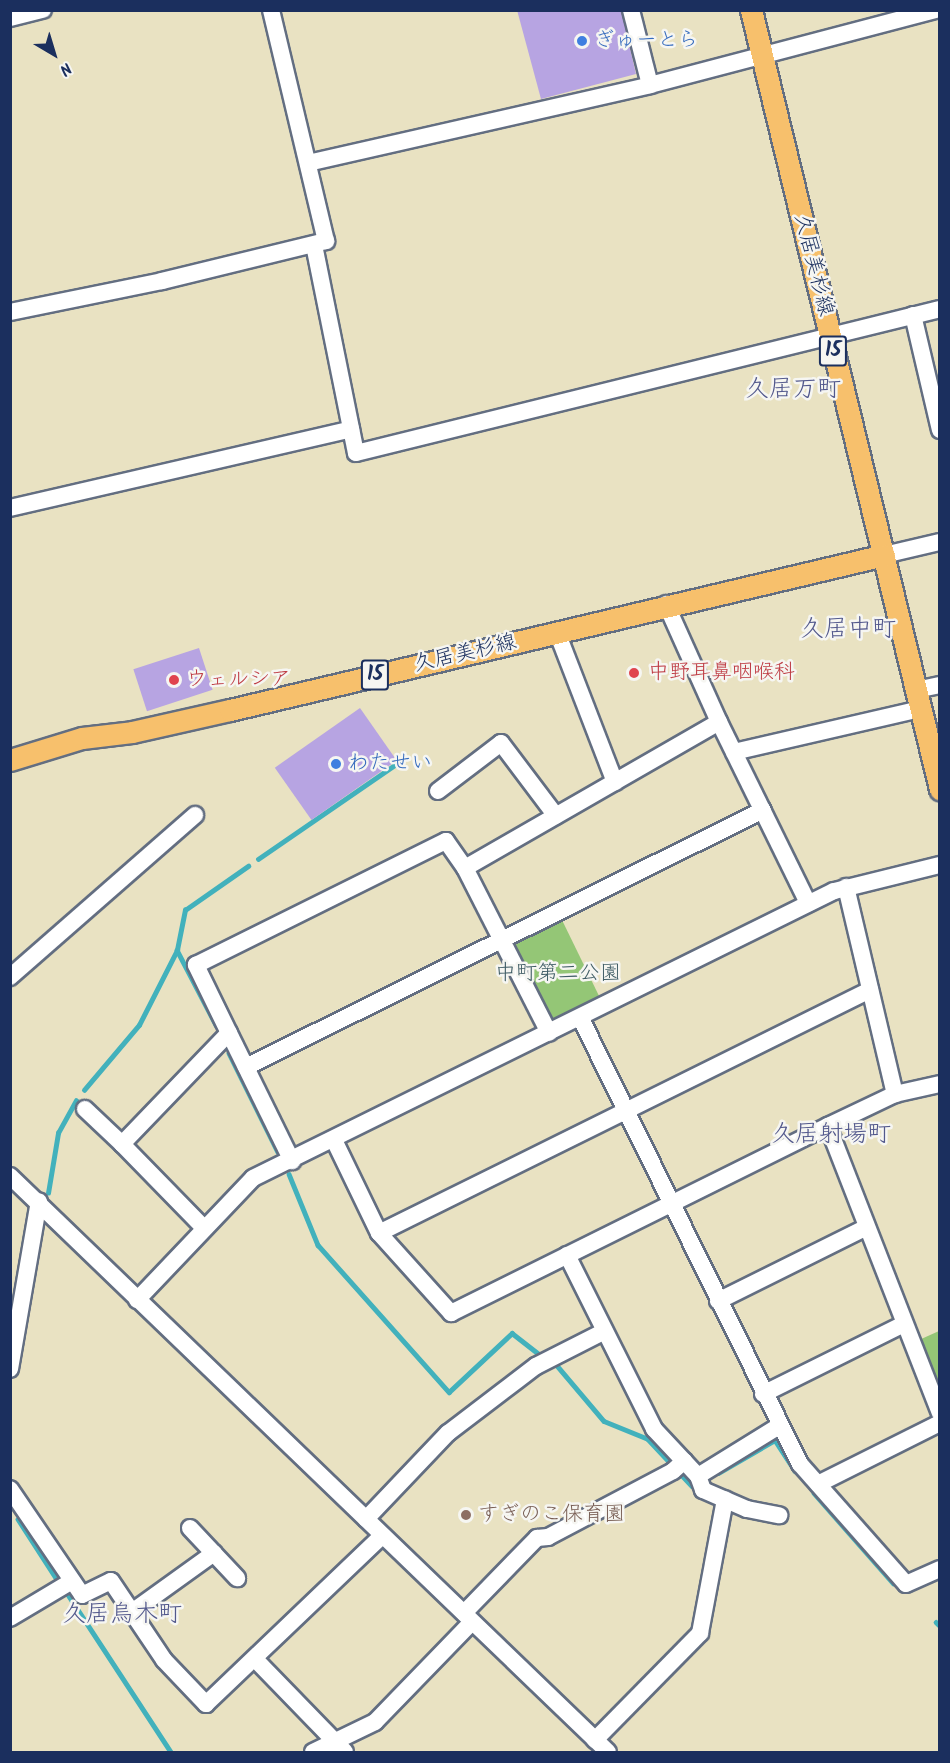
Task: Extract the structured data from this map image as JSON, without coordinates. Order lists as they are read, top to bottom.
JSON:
{
  "streets": {
    "main road": ["久居美杉線", "15"]
  },
  "districts": [
    "久居万町",
    "久居中町",
    "久居射場町",
    "久居烏木町"
  ],
  "parks": ["中町第二公園"],
  "places": [
    "ぎゅーとら",
    "中野耳鼻咽喉科",
    "ウェルシア",
    "わたせい",
    "すぎのこ保育園"
  ],
  "north": "bottom right"
}
